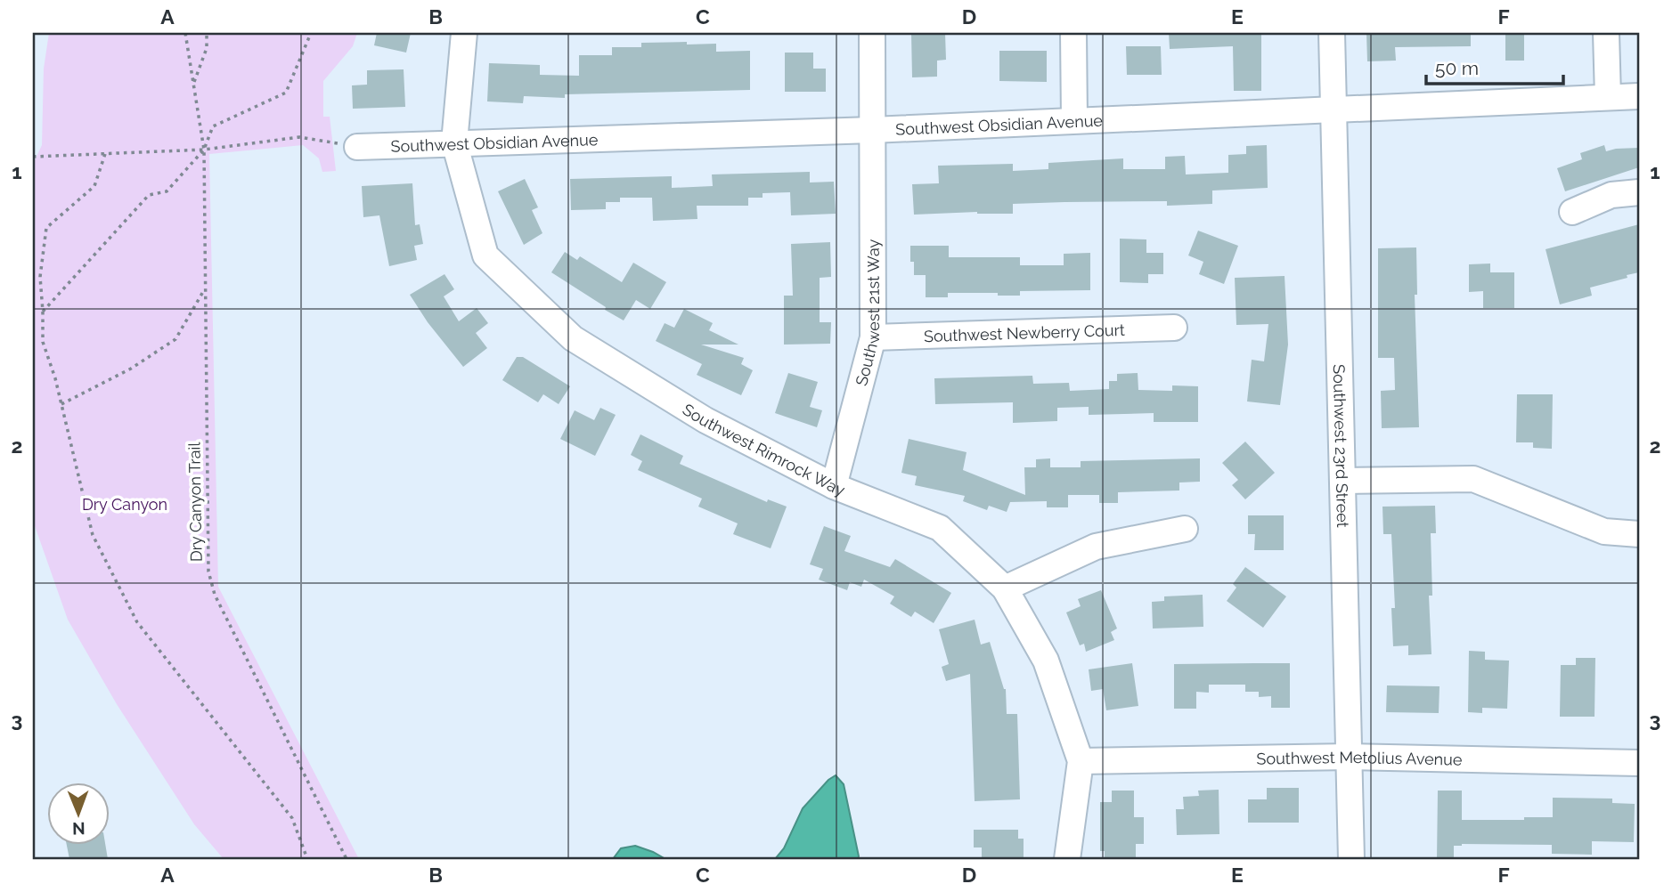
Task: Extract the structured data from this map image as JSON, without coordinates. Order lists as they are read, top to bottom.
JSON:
{
  "streets": {
    "street": [
      "Southwest Obsidian Avenue",
      "Southwest 21st Way",
      "Southwest Newberry Court",
      "Southwest 23rd Street",
      "Southwest Rimrock Way",
      "Southwest Metolius Avenue"
    ],
    "path": ["Dry Canyon Trail"]
  },
  "crossings": [
    ["Southwest Obsidian Avenue", "Southwest 21st Way"],
    ["Southwest Obsidian Avenue", "Southwest 23rd Street"],
    ["Southwest Obsidian Avenue", "Southwest Rimrock Way"],
    ["Southwest 21st Way", "Southwest Newberry Court"],
    ["Southwest 21st Way", "Southwest Rimrock Way"],
    ["Southwest 23rd Street", "Southwest Metolius Avenue"],
    ["Southwest Rimrock Way", "Southwest Metolius Avenue"]
  ],
  "parks": ["Dry Canyon"],
  "scale_bar": "50 m",
  "north": "bottom",
  "grid": {
    "columns": [
      "A",
      "B",
      "C",
      "D",
      "E",
      "F"
    ],
    "rows": ["1", "2", "3"]
  }
}
